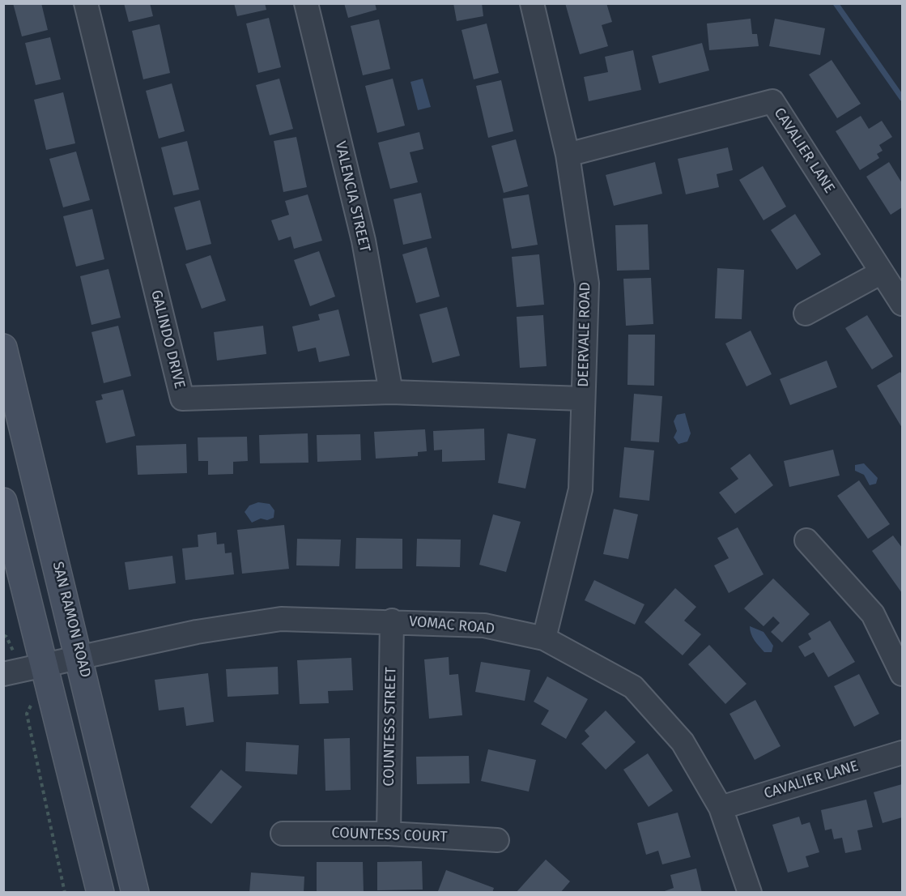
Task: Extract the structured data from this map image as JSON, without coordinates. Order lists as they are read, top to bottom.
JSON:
{
  "streets": {
    "main road": ["SAN RAMON ROAD"],
    "street": [
      "CAVALIER LANE",
      "VALENCIA STREET",
      "DEERVALE ROAD",
      "GALINDO DRIVE",
      "VOMAC ROAD",
      "COUNTESS STREET",
      "COUNTESS COURT"
    ]
  },
  "crossings": [
    ["CAVALIER LANE", "DEERVALE ROAD"],
    ["CAVALIER LANE", "VOMAC ROAD"],
    ["VALENCIA STREET", "GALINDO DRIVE"],
    ["DEERVALE ROAD", "GALINDO DRIVE"],
    ["DEERVALE ROAD", "VOMAC ROAD"],
    ["SAN RAMON ROAD", "VOMAC ROAD"],
    ["VOMAC ROAD", "COUNTESS STREET"],
    ["COUNTESS STREET", "COUNTESS COURT"]
  ]
}
